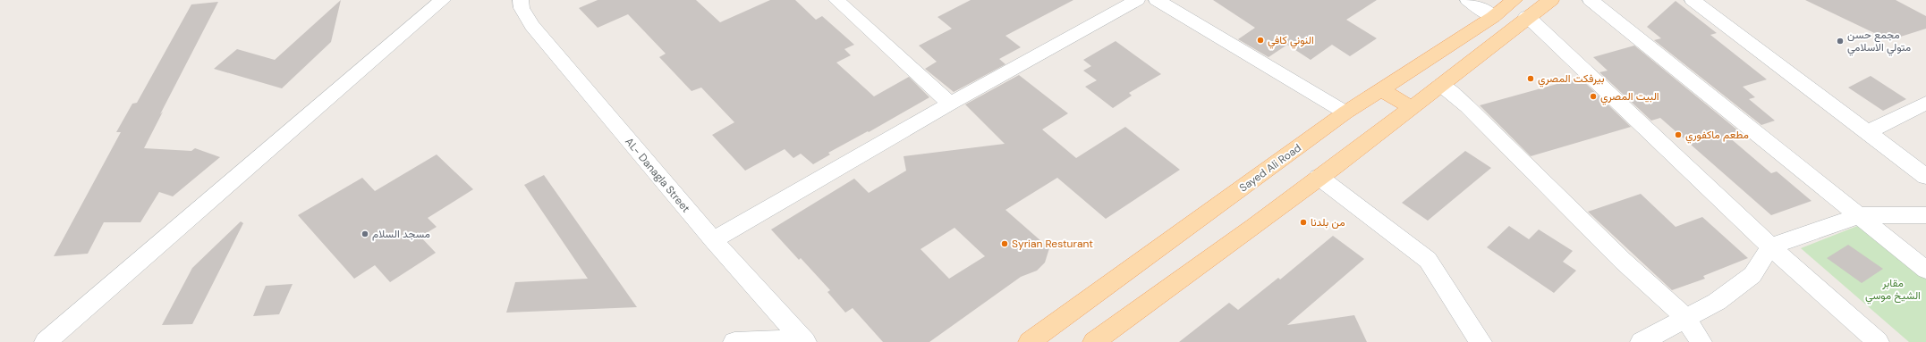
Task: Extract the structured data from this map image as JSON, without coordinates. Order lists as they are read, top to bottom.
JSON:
{
  "streets": {
    "main road": ["Sayed Ali Road"],
    "street": ["AL- Danagla Street"]
  },
  "parks": ["مقابر الشيخ موسي"],
  "places": [
    "النوني كافي",
    "مجمع حسن متولي الاسلامي",
    "بيرفكت المصري",
    "البيت المصري",
    "مطعم ماكفوري",
    "من بلدنا",
    "مسجد السلام",
    "Syrian Resturant"
  ]
}
